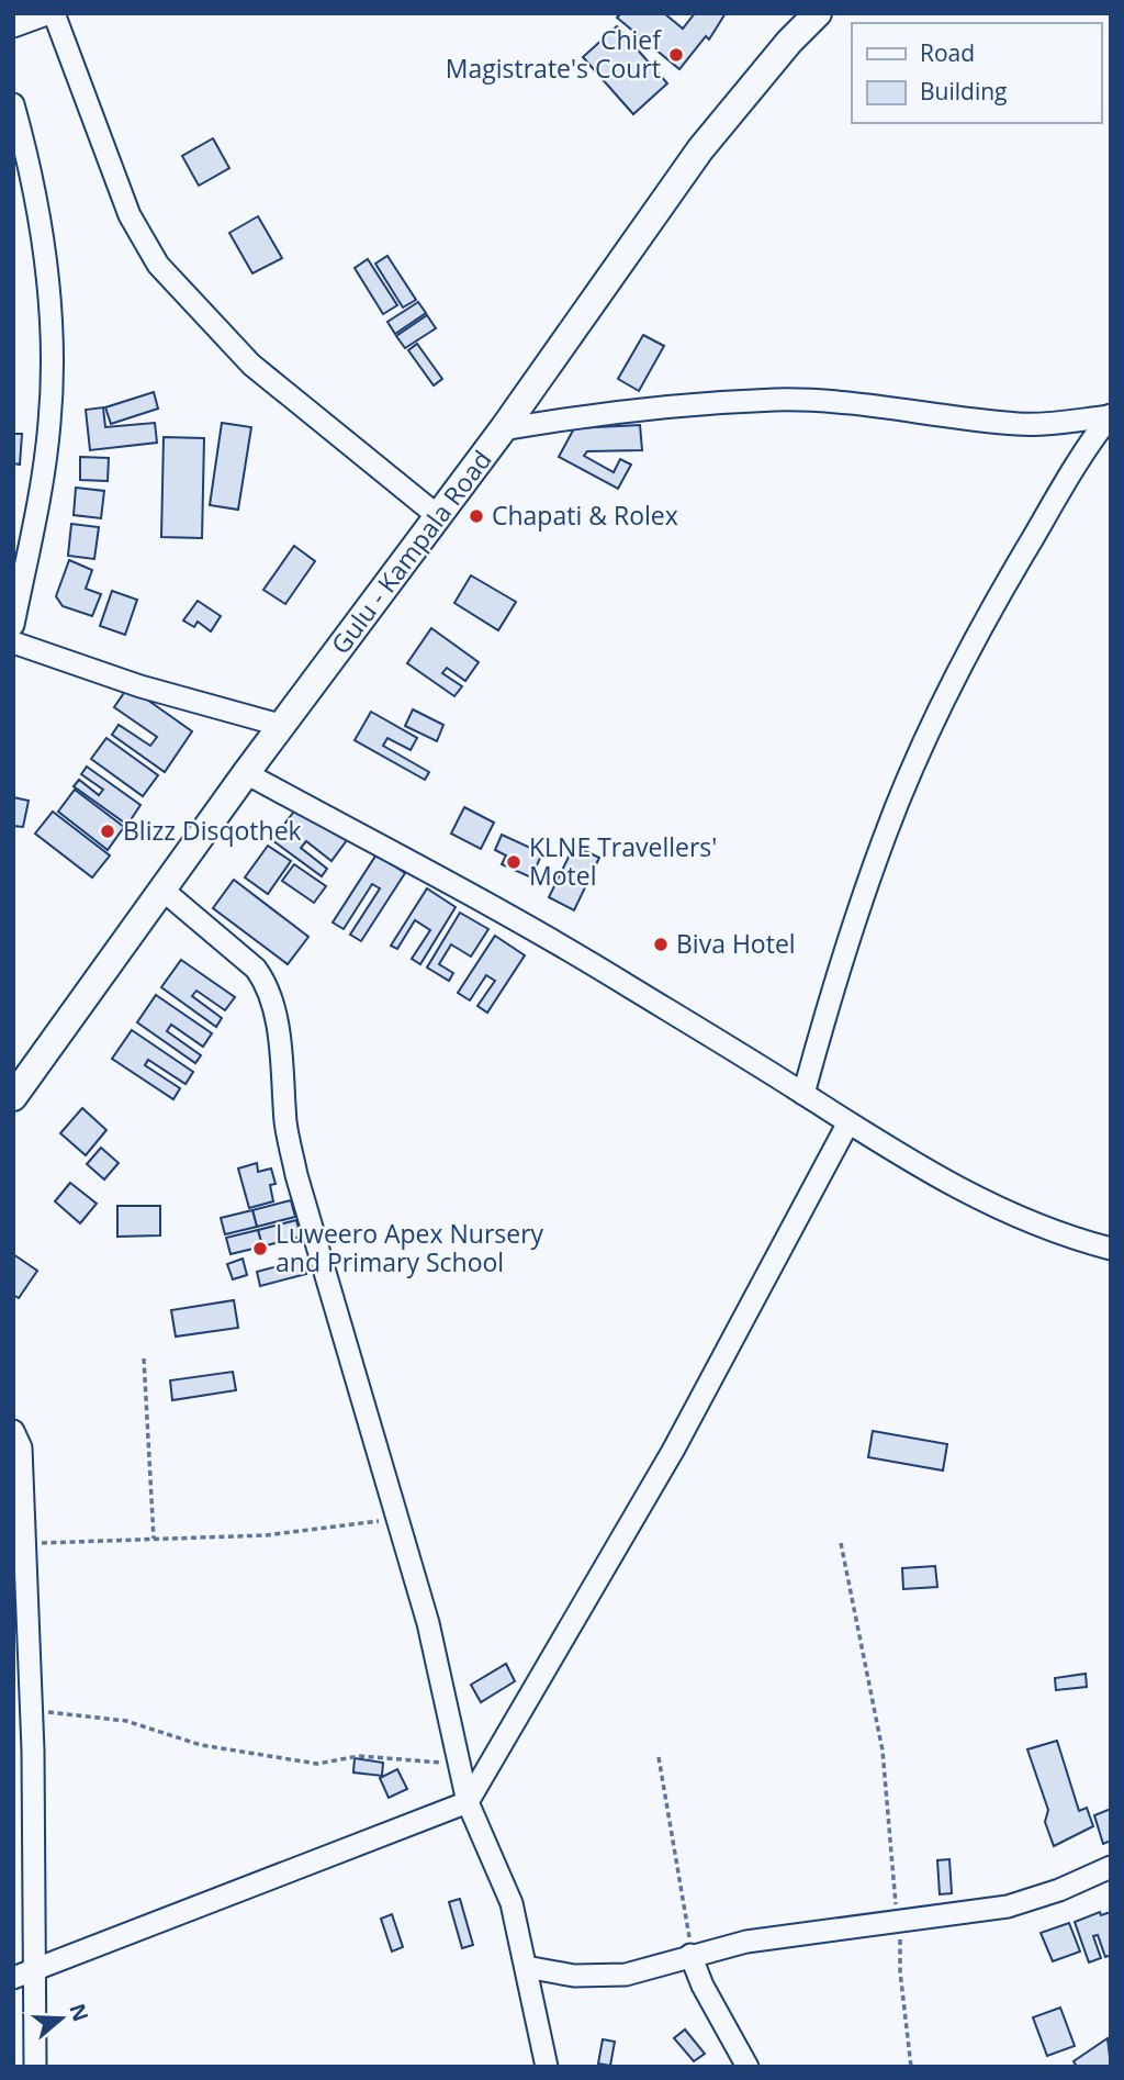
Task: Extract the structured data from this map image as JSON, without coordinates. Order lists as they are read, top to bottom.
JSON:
{
  "streets": {
    "main road": ["Gulu - Kampala Road"]
  },
  "places": [
    "Chief Magistrate's Court",
    "Chapati & Rolex",
    "Blizz Disqothek",
    "KLNE Travellers' Motel",
    "Biva Hotel",
    "Luweero Apex Nursery and Primary School"
  ],
  "legend": ["Road", "Building"],
  "north": "right"
}
